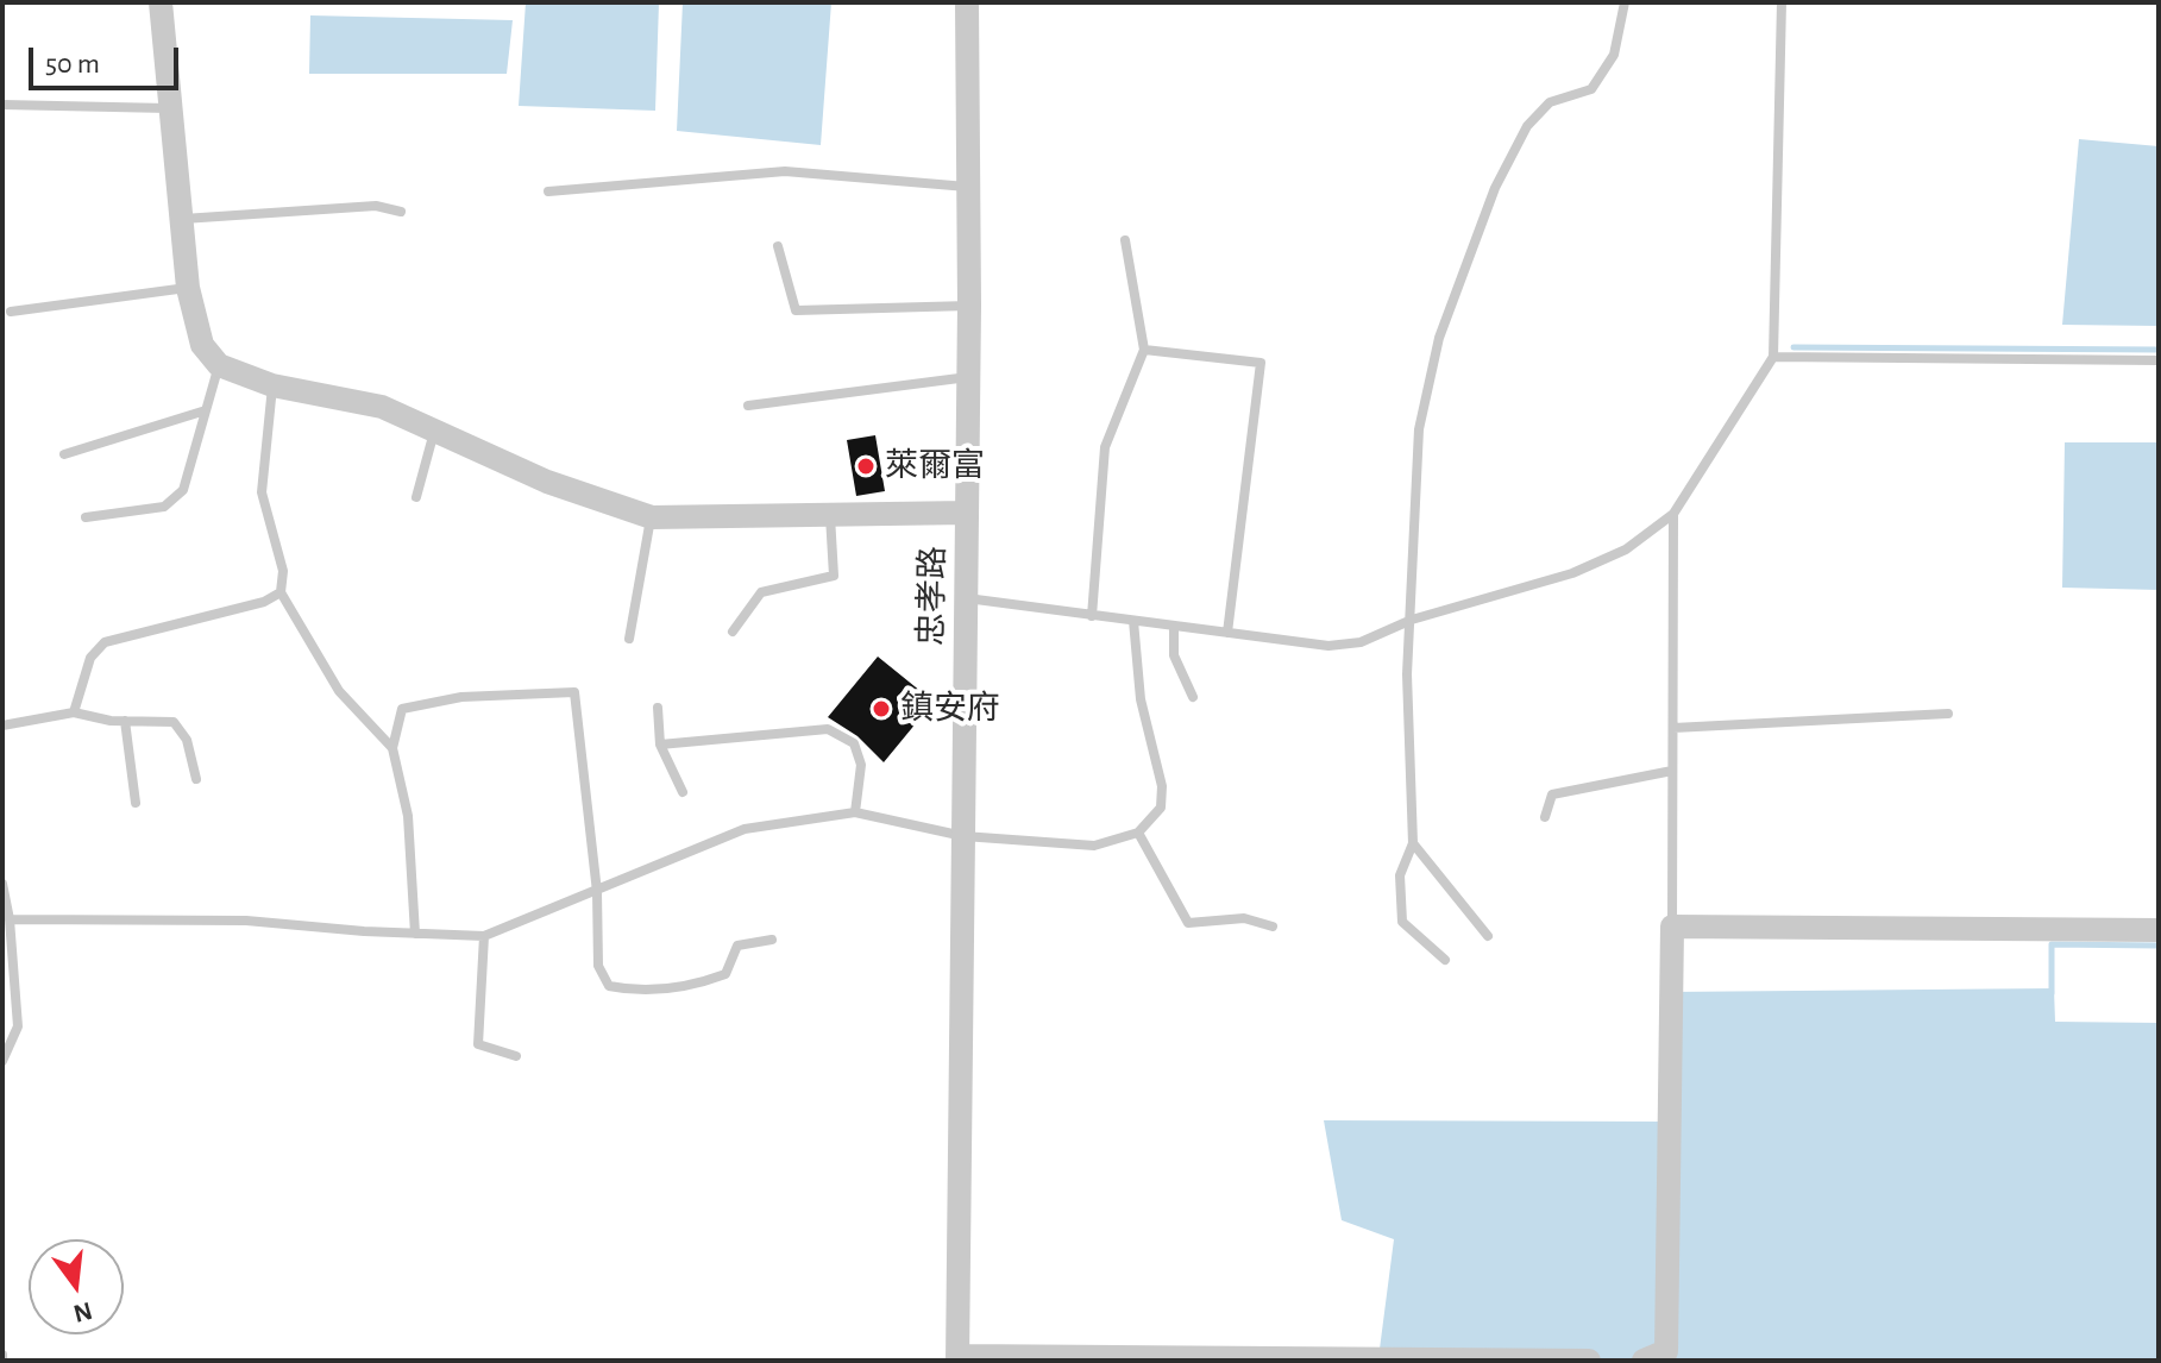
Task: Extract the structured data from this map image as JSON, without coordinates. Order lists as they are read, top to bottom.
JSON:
{
  "streets": {
    "street": ["忠孝路"]
  },
  "places": ["萊爾富", "鎮安府"],
  "scale_bar": "50 m",
  "north": "bottom"
}
